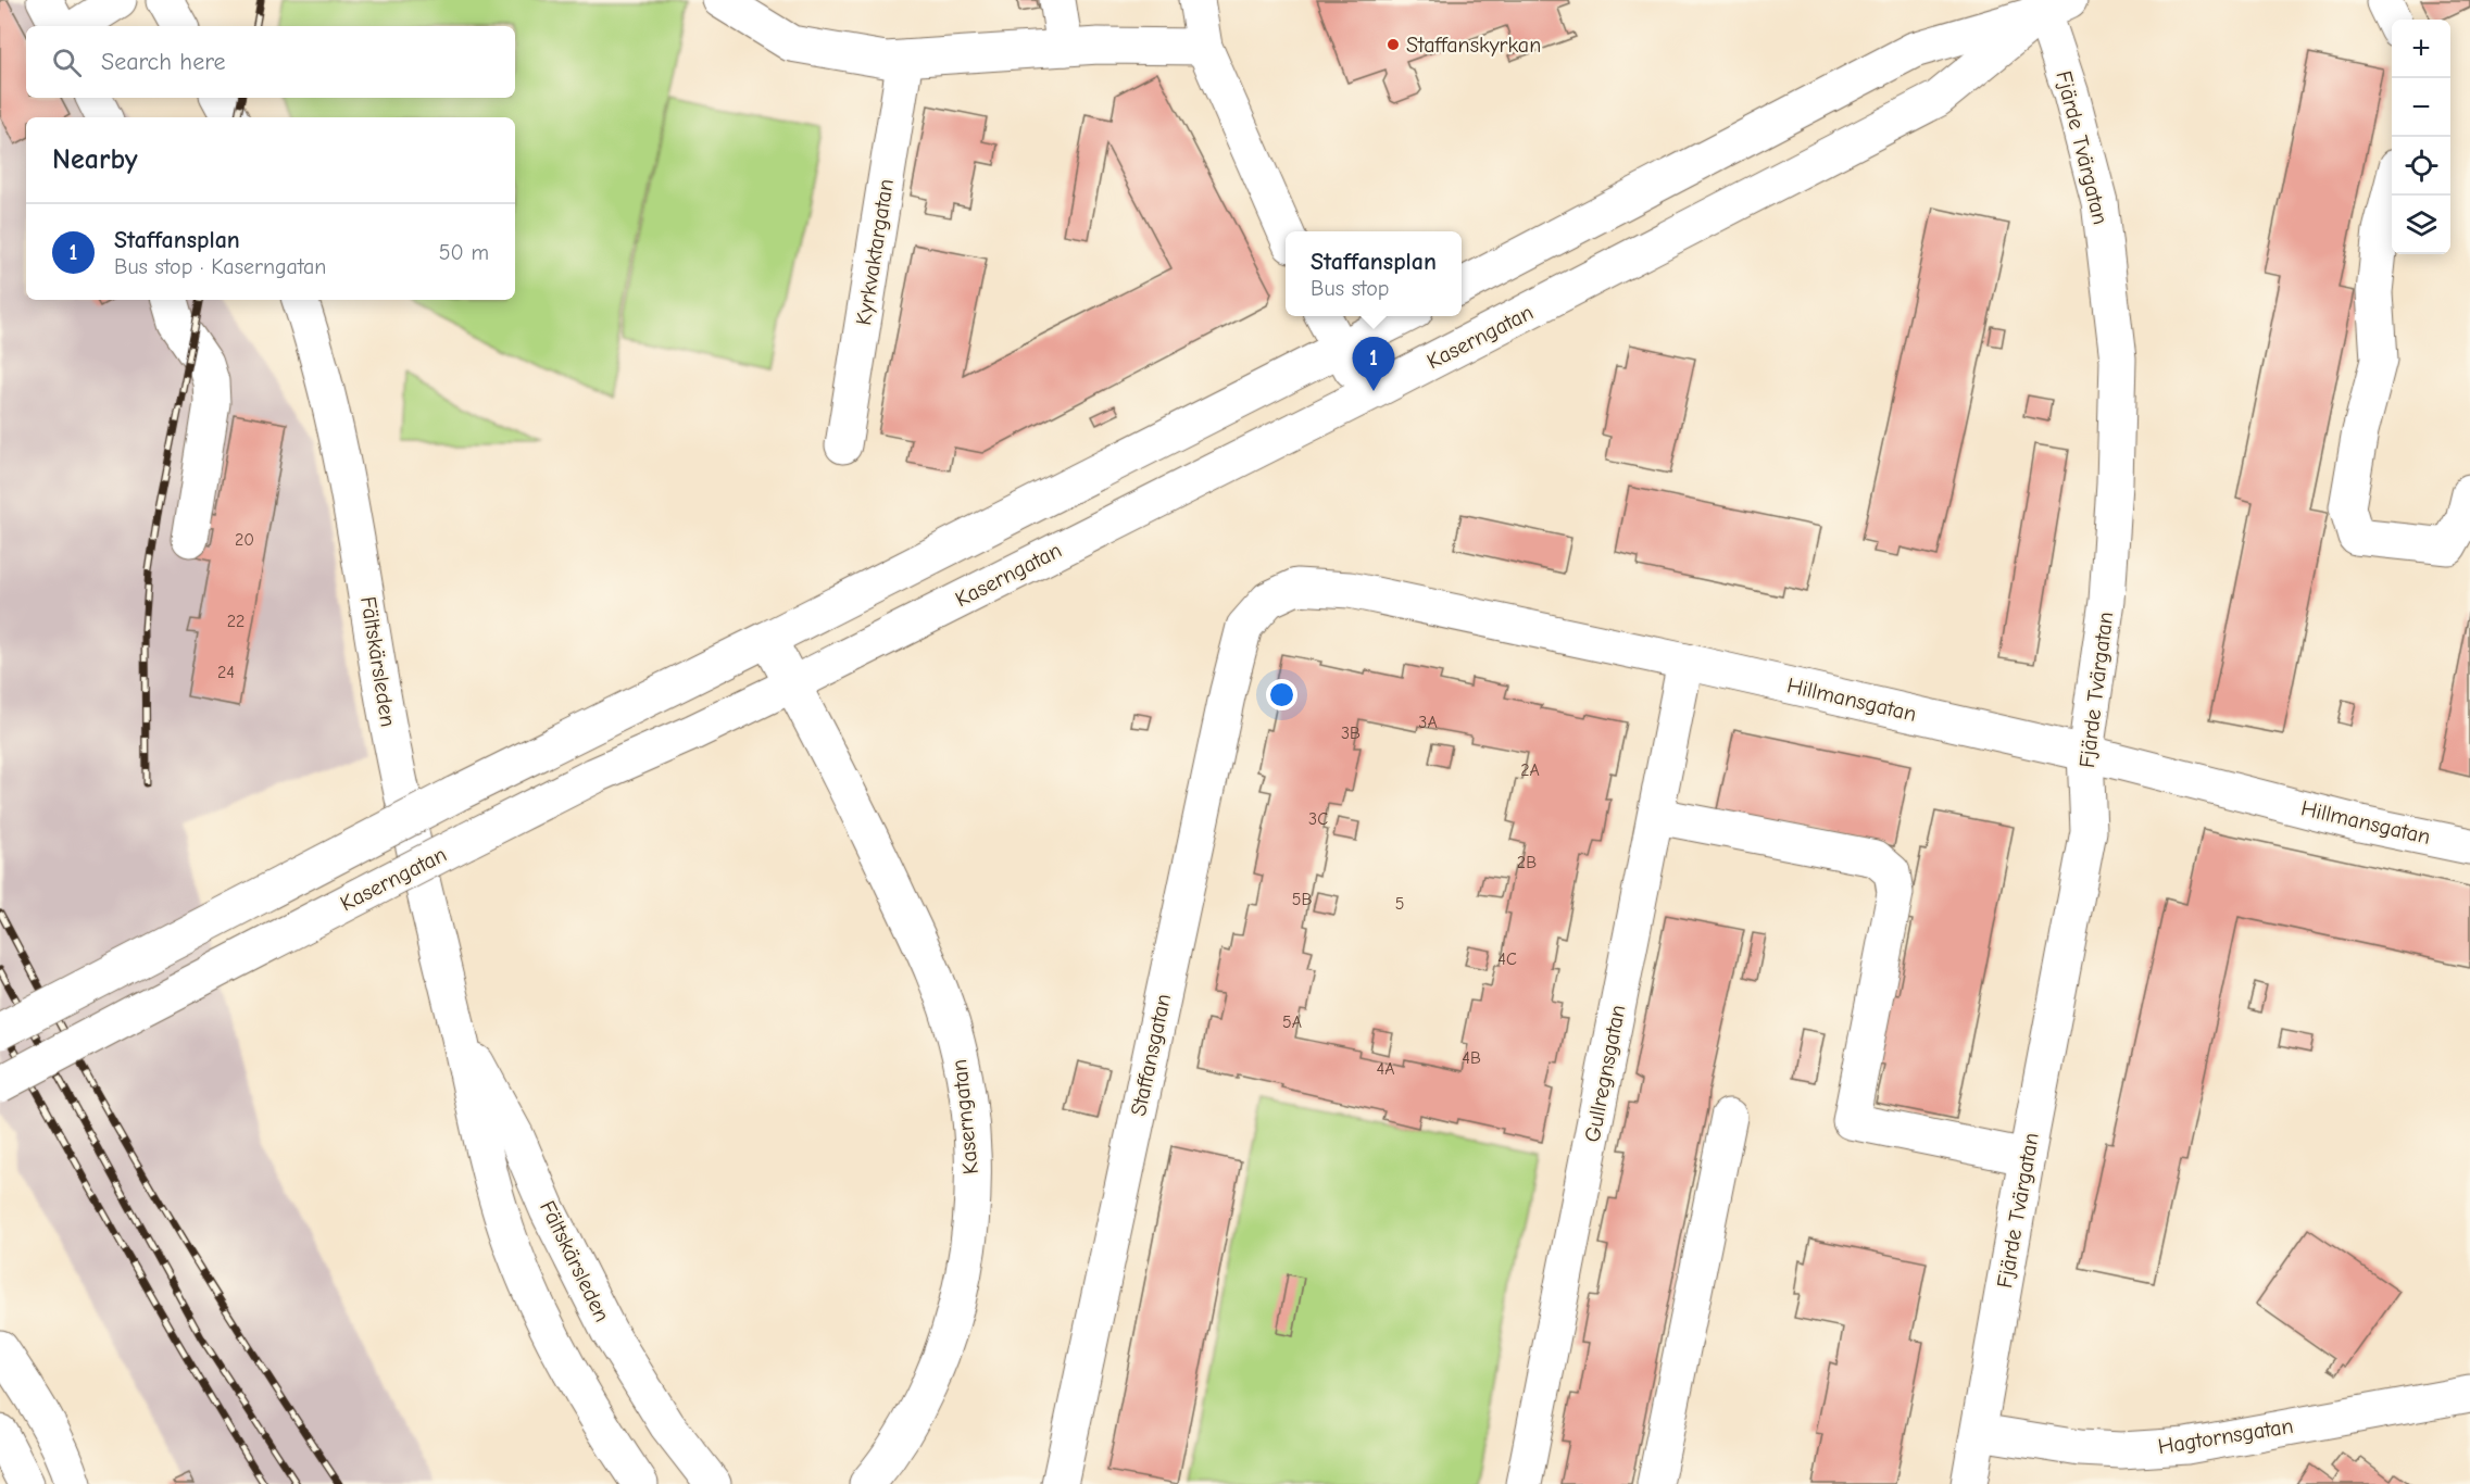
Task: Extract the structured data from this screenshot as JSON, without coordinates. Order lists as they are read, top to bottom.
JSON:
{
  "streets": {
    "street": [
      "Fjärde Tvärgatan",
      "Kyrkvaktargatan",
      "Kaserngatan",
      "Fältskärsleden",
      "Hillmansgatan",
      "Staffansgatan",
      "Gullregnsgatan",
      "Hagtornsgatan"
    ]
  },
  "crossings": [
    ["Fjärde Tvärgatan", "Kaserngatan"],
    ["Fjärde Tvärgatan", "Hillmansgatan"],
    ["Fjärde Tvärgatan", "Hagtornsgatan"],
    ["Hillmansgatan", "Staffansgatan"],
    ["Hillmansgatan", "Gullregnsgatan"]
  ],
  "places": ["Staffanskyrkan"],
  "house_numbers": [
    "20",
    "22",
    "24",
    "3A",
    "3B",
    "2A",
    "3C",
    "2B",
    "5B",
    "5",
    "4C",
    "5A",
    "4B",
    "4A"
  ],
  "page": {
    "map_buttons": ["+", "−"],
    "search": "Search here",
    "heading": "Nearby",
    "list": [
      {
        "mark": "1",
        "name": "Staffansplan",
        "note": "Bus stop · Kaserngatan",
        "value": "50 m"
      }
    ],
    "popup": ["Staffansplan", "Bus stop"],
    "pins": "1"
  }
}
